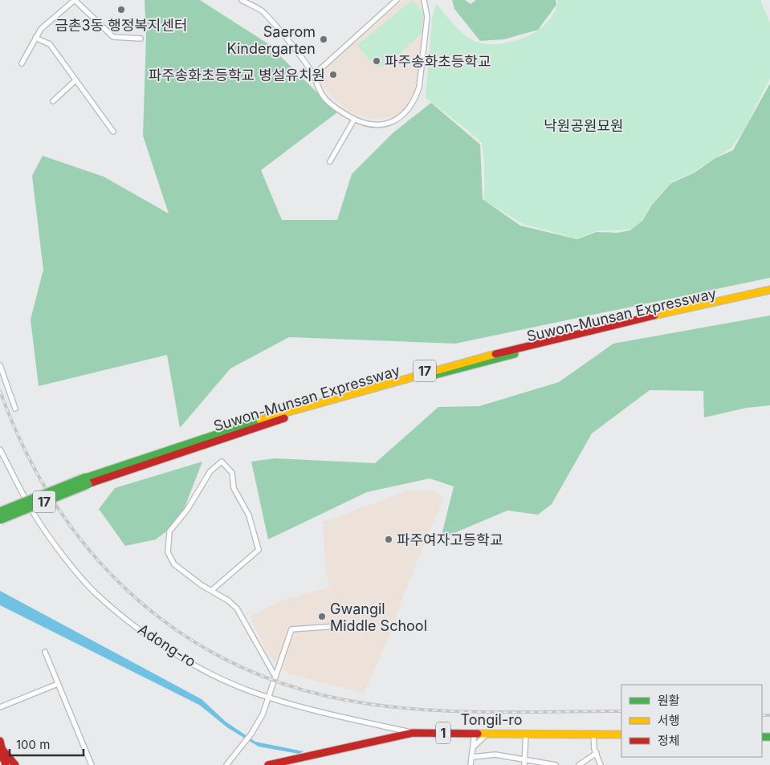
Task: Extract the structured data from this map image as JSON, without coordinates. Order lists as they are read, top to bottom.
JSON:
{
  "streets": {
    "main road": [
      "Suwon-Munsan Expressway",
      "17",
      "Tongil-ro",
      "1"
    ],
    "street": ["Adong-ro"]
  },
  "crossings": [
    ["Adong-ro", "Tongil-ro"]
  ],
  "parks": ["낙원공원묘원"],
  "places": [
    "금촌3동 행정복지센터",
    "Saerom Kindergarten",
    "파주송화초등학교",
    "파주송화초등학교 병설유치원",
    "파주여자고등학교",
    "Gwangil Middle School"
  ],
  "legend": ["원활", "서행", "정체"],
  "scale_bar": "100 m"
}
